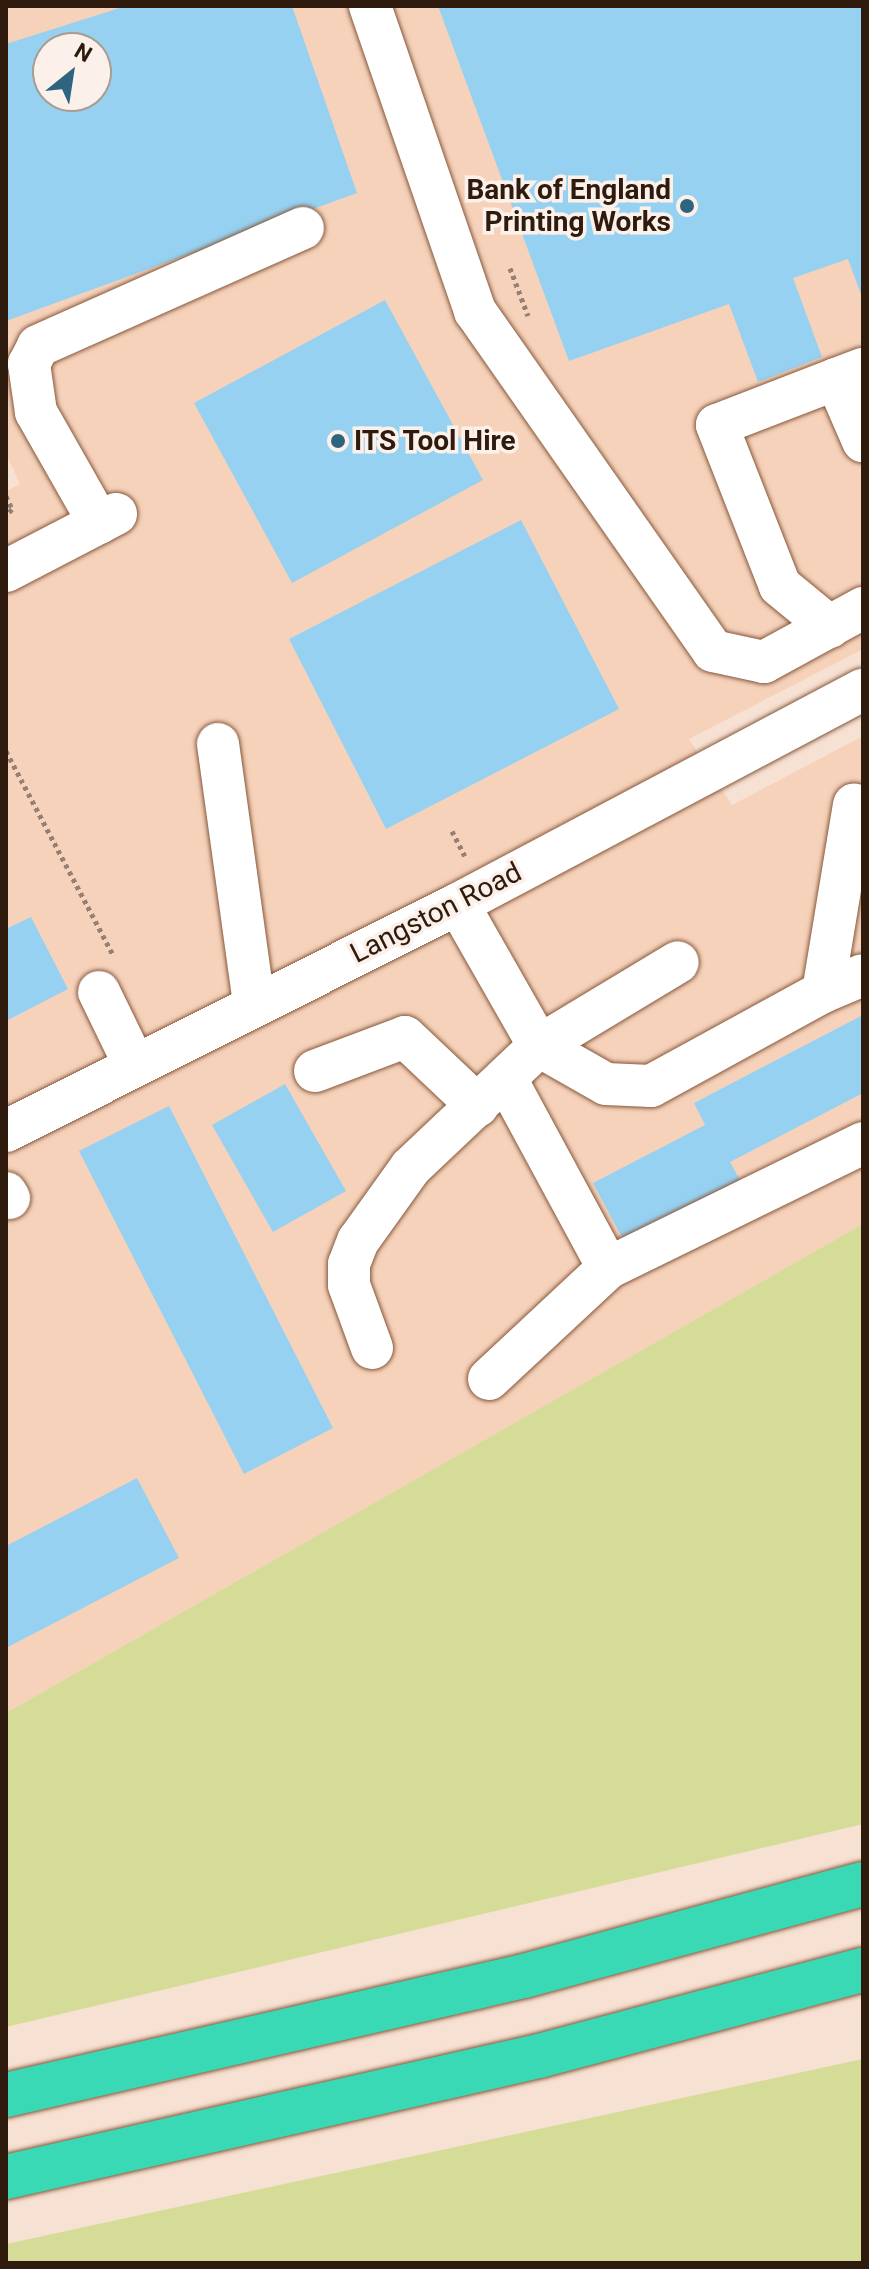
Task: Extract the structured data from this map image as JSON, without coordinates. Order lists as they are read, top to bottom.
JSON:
{
  "streets": {
    "street": ["Langston Road"]
  },
  "places": ["Bank of England Printing Works", "ITS Tool Hire"],
  "north": "top right"
}
